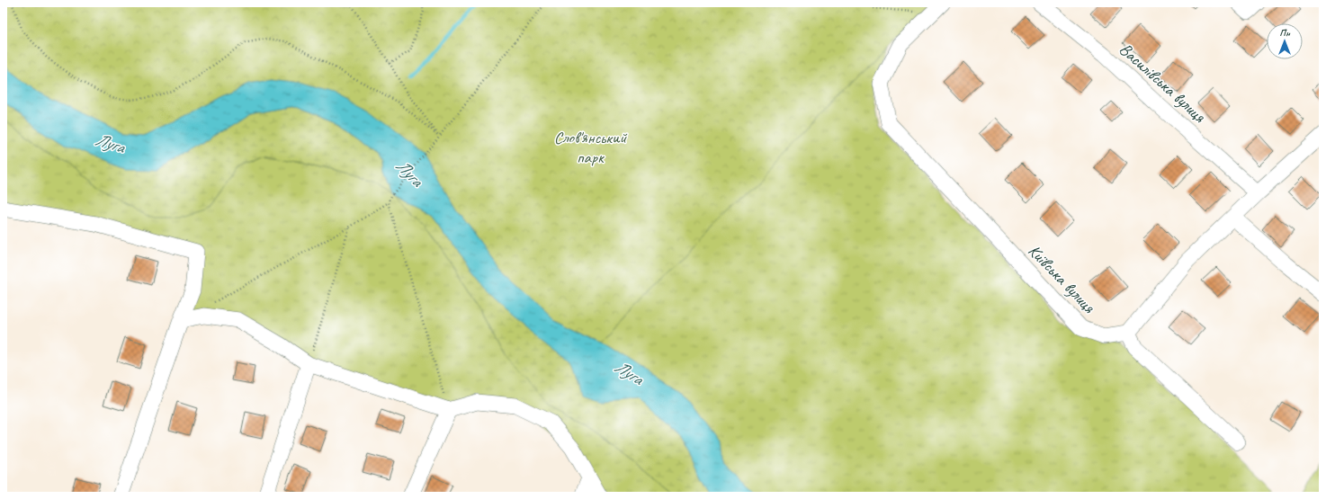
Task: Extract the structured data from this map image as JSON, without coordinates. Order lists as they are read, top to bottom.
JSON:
{
  "streets": {
    "street": ["Василівська вулиця", "Київська вулиця"]
  },
  "water": ["Луга"],
  "parks": ["Слов'янський парк"],
  "north": "top"
}
